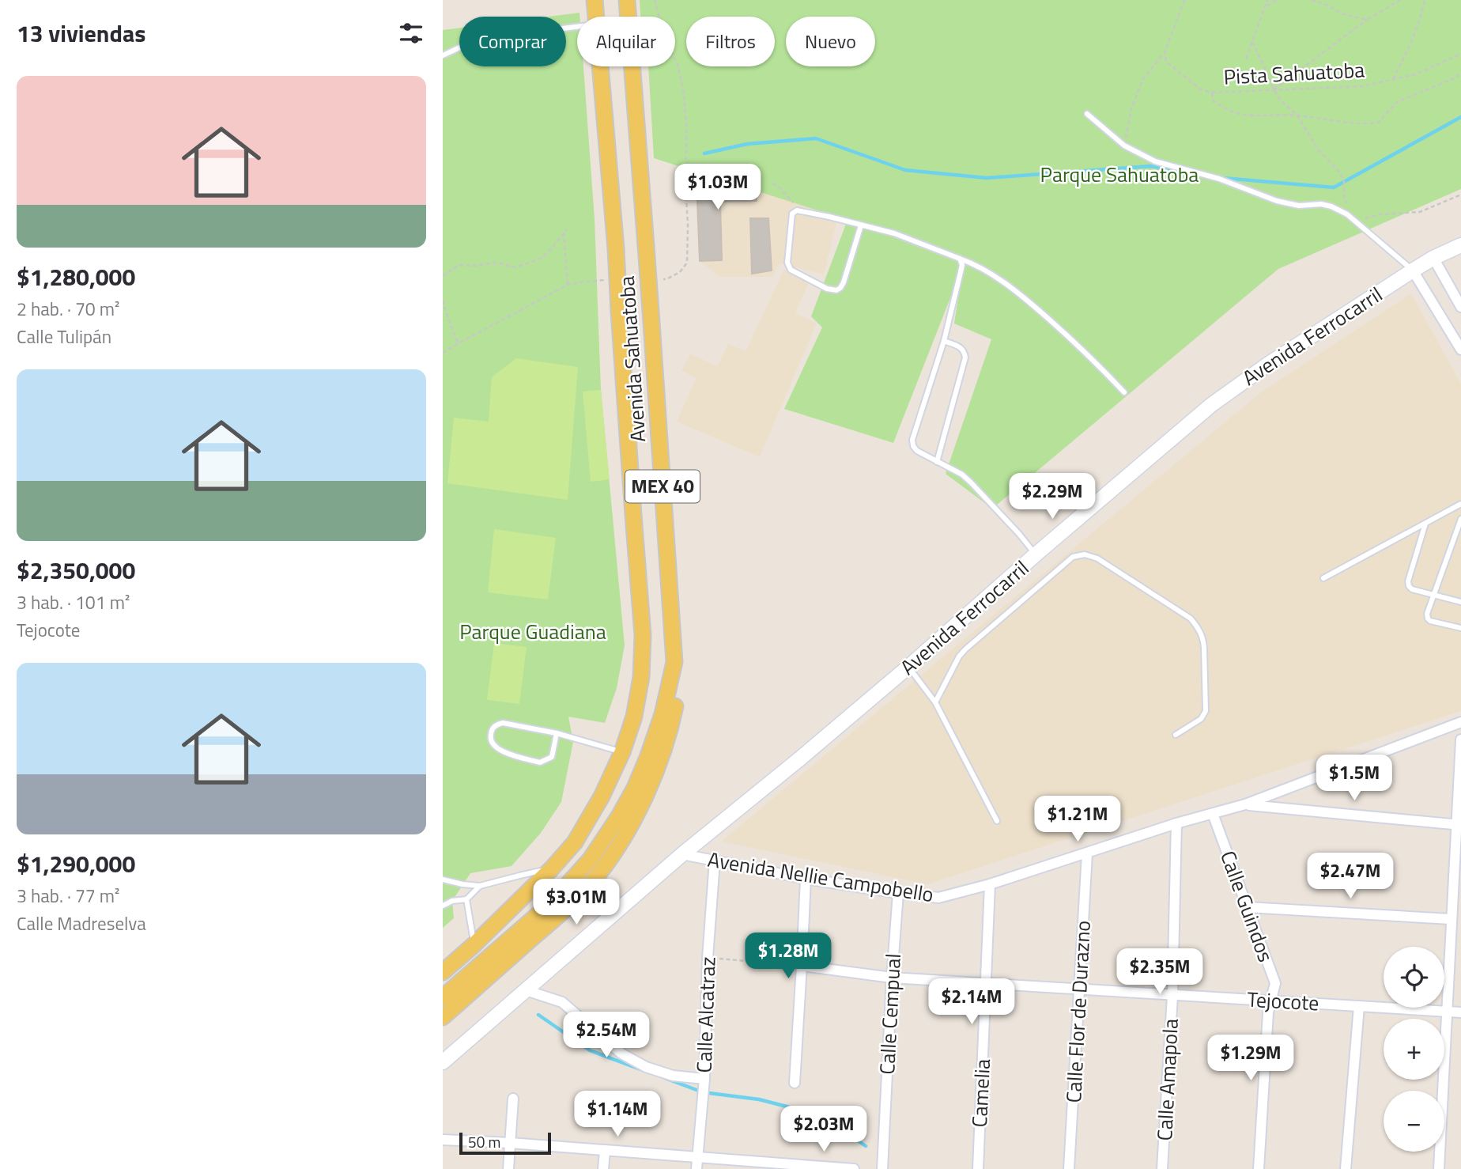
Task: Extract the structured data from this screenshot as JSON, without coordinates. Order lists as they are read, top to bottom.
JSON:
{
  "streets": {
    "main road": ["Avenida Sahuatoba", "MEX 40"],
    "street": [
      "Avenida Ferrocarril",
      "Avenida Nellie Campobello",
      "Calle Guindos",
      "Tejocote",
      "Calle Flor de Durazno",
      "Calle Cempual",
      "Calle Alcatraz",
      "Calle Amapola",
      "Camelia"
    ],
    "path": ["Pista Sahuatoba"]
  },
  "crossings": [
    ["Avenida Ferrocarril", "Avenida Nellie Campobello"],
    ["Avenida Nellie Campobello", "Calle Guindos"],
    ["Avenida Nellie Campobello", "Calle Flor de Durazno"],
    ["Avenida Nellie Campobello", "Calle Cempual"],
    ["Avenida Nellie Campobello", "Calle Alcatraz"],
    ["Avenida Nellie Campobello", "Calle Amapola"],
    ["Avenida Nellie Campobello", "Camelia"],
    ["Calle Guindos", "Tejocote"],
    ["Tejocote", "Calle Flor de Durazno"],
    ["Tejocote", "Calle Cempual"],
    ["Tejocote", "Calle Amapola"],
    ["Tejocote", "Camelia"]
  ],
  "parks": ["Parque Sahuatoba", "Parque Guadiana"],
  "scale_bar": "50 m",
  "page": {
    "heading": "13 viviendas",
    "chip": [
      "Comprar",
      "Alquilar",
      "Filtros",
      "Nuevo"
    ],
    "list": [
      {
        "name": "$1,280,000",
        "note": "2 hab. · 70 m² · Calle Tulipán"
      },
      {
        "name": "$2,350,000",
        "note": "3 hab. · 101 m² · Tejocote"
      },
      {
        "name": "$1,290,000",
        "note": "3 hab. · 77 m² · Calle Madreselva"
      }
    ],
    "price": [
      "$1.03M",
      "$2.29M",
      "$1.5M",
      "$1.21M",
      "$2.47M",
      "$3.01M",
      "$1.28M",
      "$2.35M",
      "$2.14M",
      "$2.54M",
      "$1.29M",
      "$1.14M",
      "$2.03M"
    ],
    "map_buttons": ["+", "−"],
    "scale": "50 m"
  }
}
